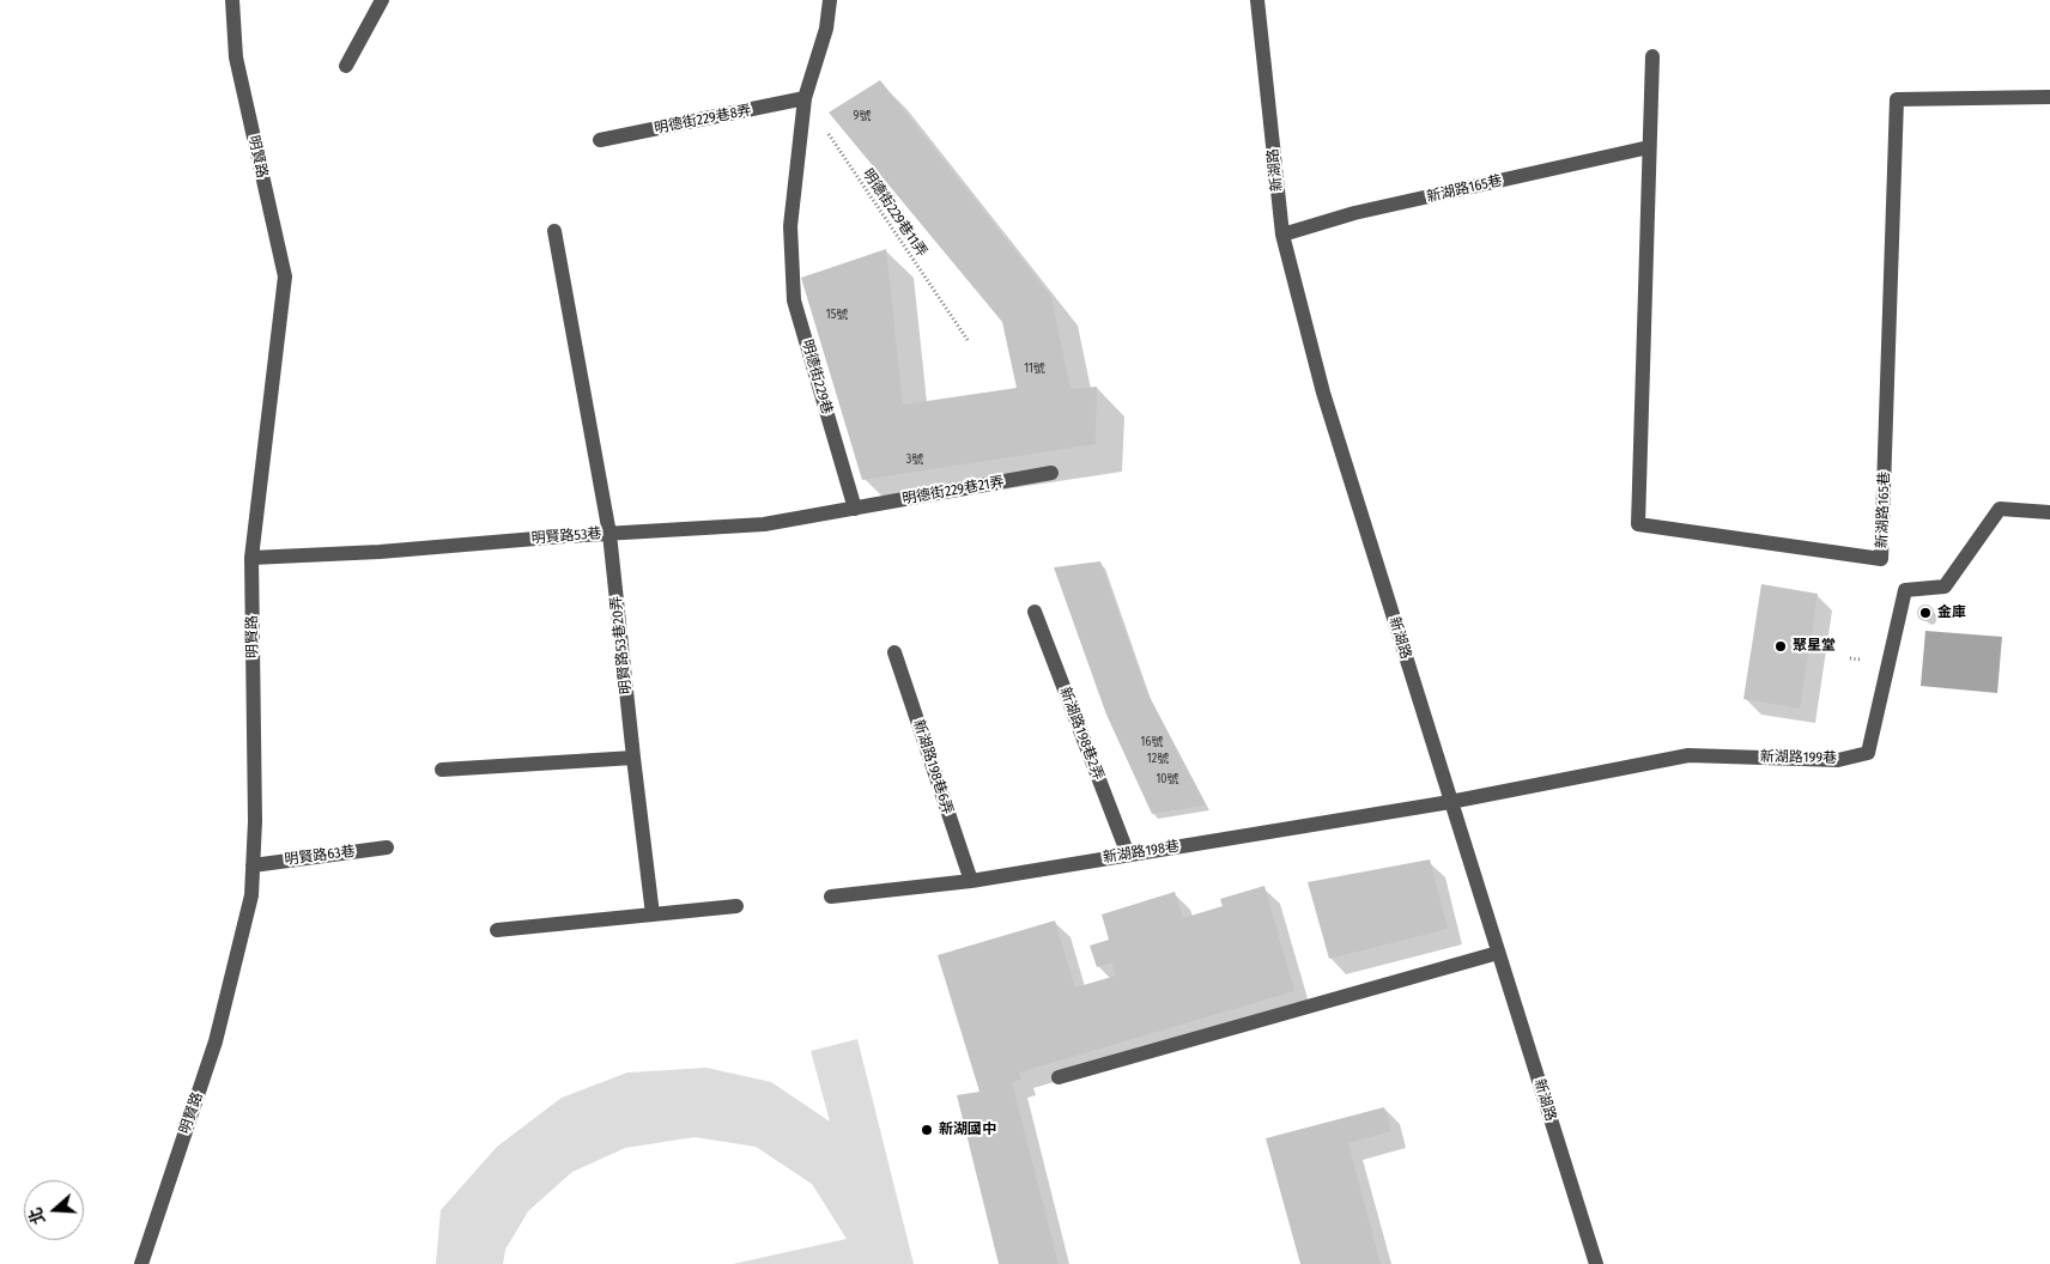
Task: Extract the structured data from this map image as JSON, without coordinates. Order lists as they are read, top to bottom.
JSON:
{
  "streets": {
    "street": [
      "明德街229巷8弄",
      "明賢路",
      "新湖路",
      "新湖路165巷",
      "明德街229巷",
      "明德街229巷21弄",
      "明賢路53巷",
      "明賢路53巷20弄",
      "新湖路198巷2弄",
      "新湖路199巷",
      "新湖路198巷6弄",
      "新湖路198巷",
      "明賢路63巷"
    ],
    "path": ["明德街229巷11弄"]
  },
  "crossings": [
    ["明德街229巷8弄", "明德街229巷11弄"],
    ["明德街229巷8弄", "明德街229巷"],
    ["明賢路", "明賢路53巷"],
    ["明賢路", "明賢路63巷"],
    ["新湖路", "新湖路165巷"],
    ["新湖路", "新湖路199巷"],
    ["新湖路", "新湖路198巷"],
    ["明德街229巷11弄", "明德街229巷"],
    ["明德街229巷", "明德街229巷21弄"],
    ["明賢路53巷", "明賢路53巷20弄"],
    ["新湖路198巷2弄", "新湖路198巷"],
    ["新湖路199巷", "新湖路198巷"],
    ["新湖路198巷6弄", "新湖路198巷"]
  ],
  "places": ["金庫", "聚星堂", "新湖國中"],
  "house_numbers": [
    "9號",
    "15號",
    "11號",
    "3號",
    "16號",
    "12號",
    "10號"
  ],
  "north": "left"
}
